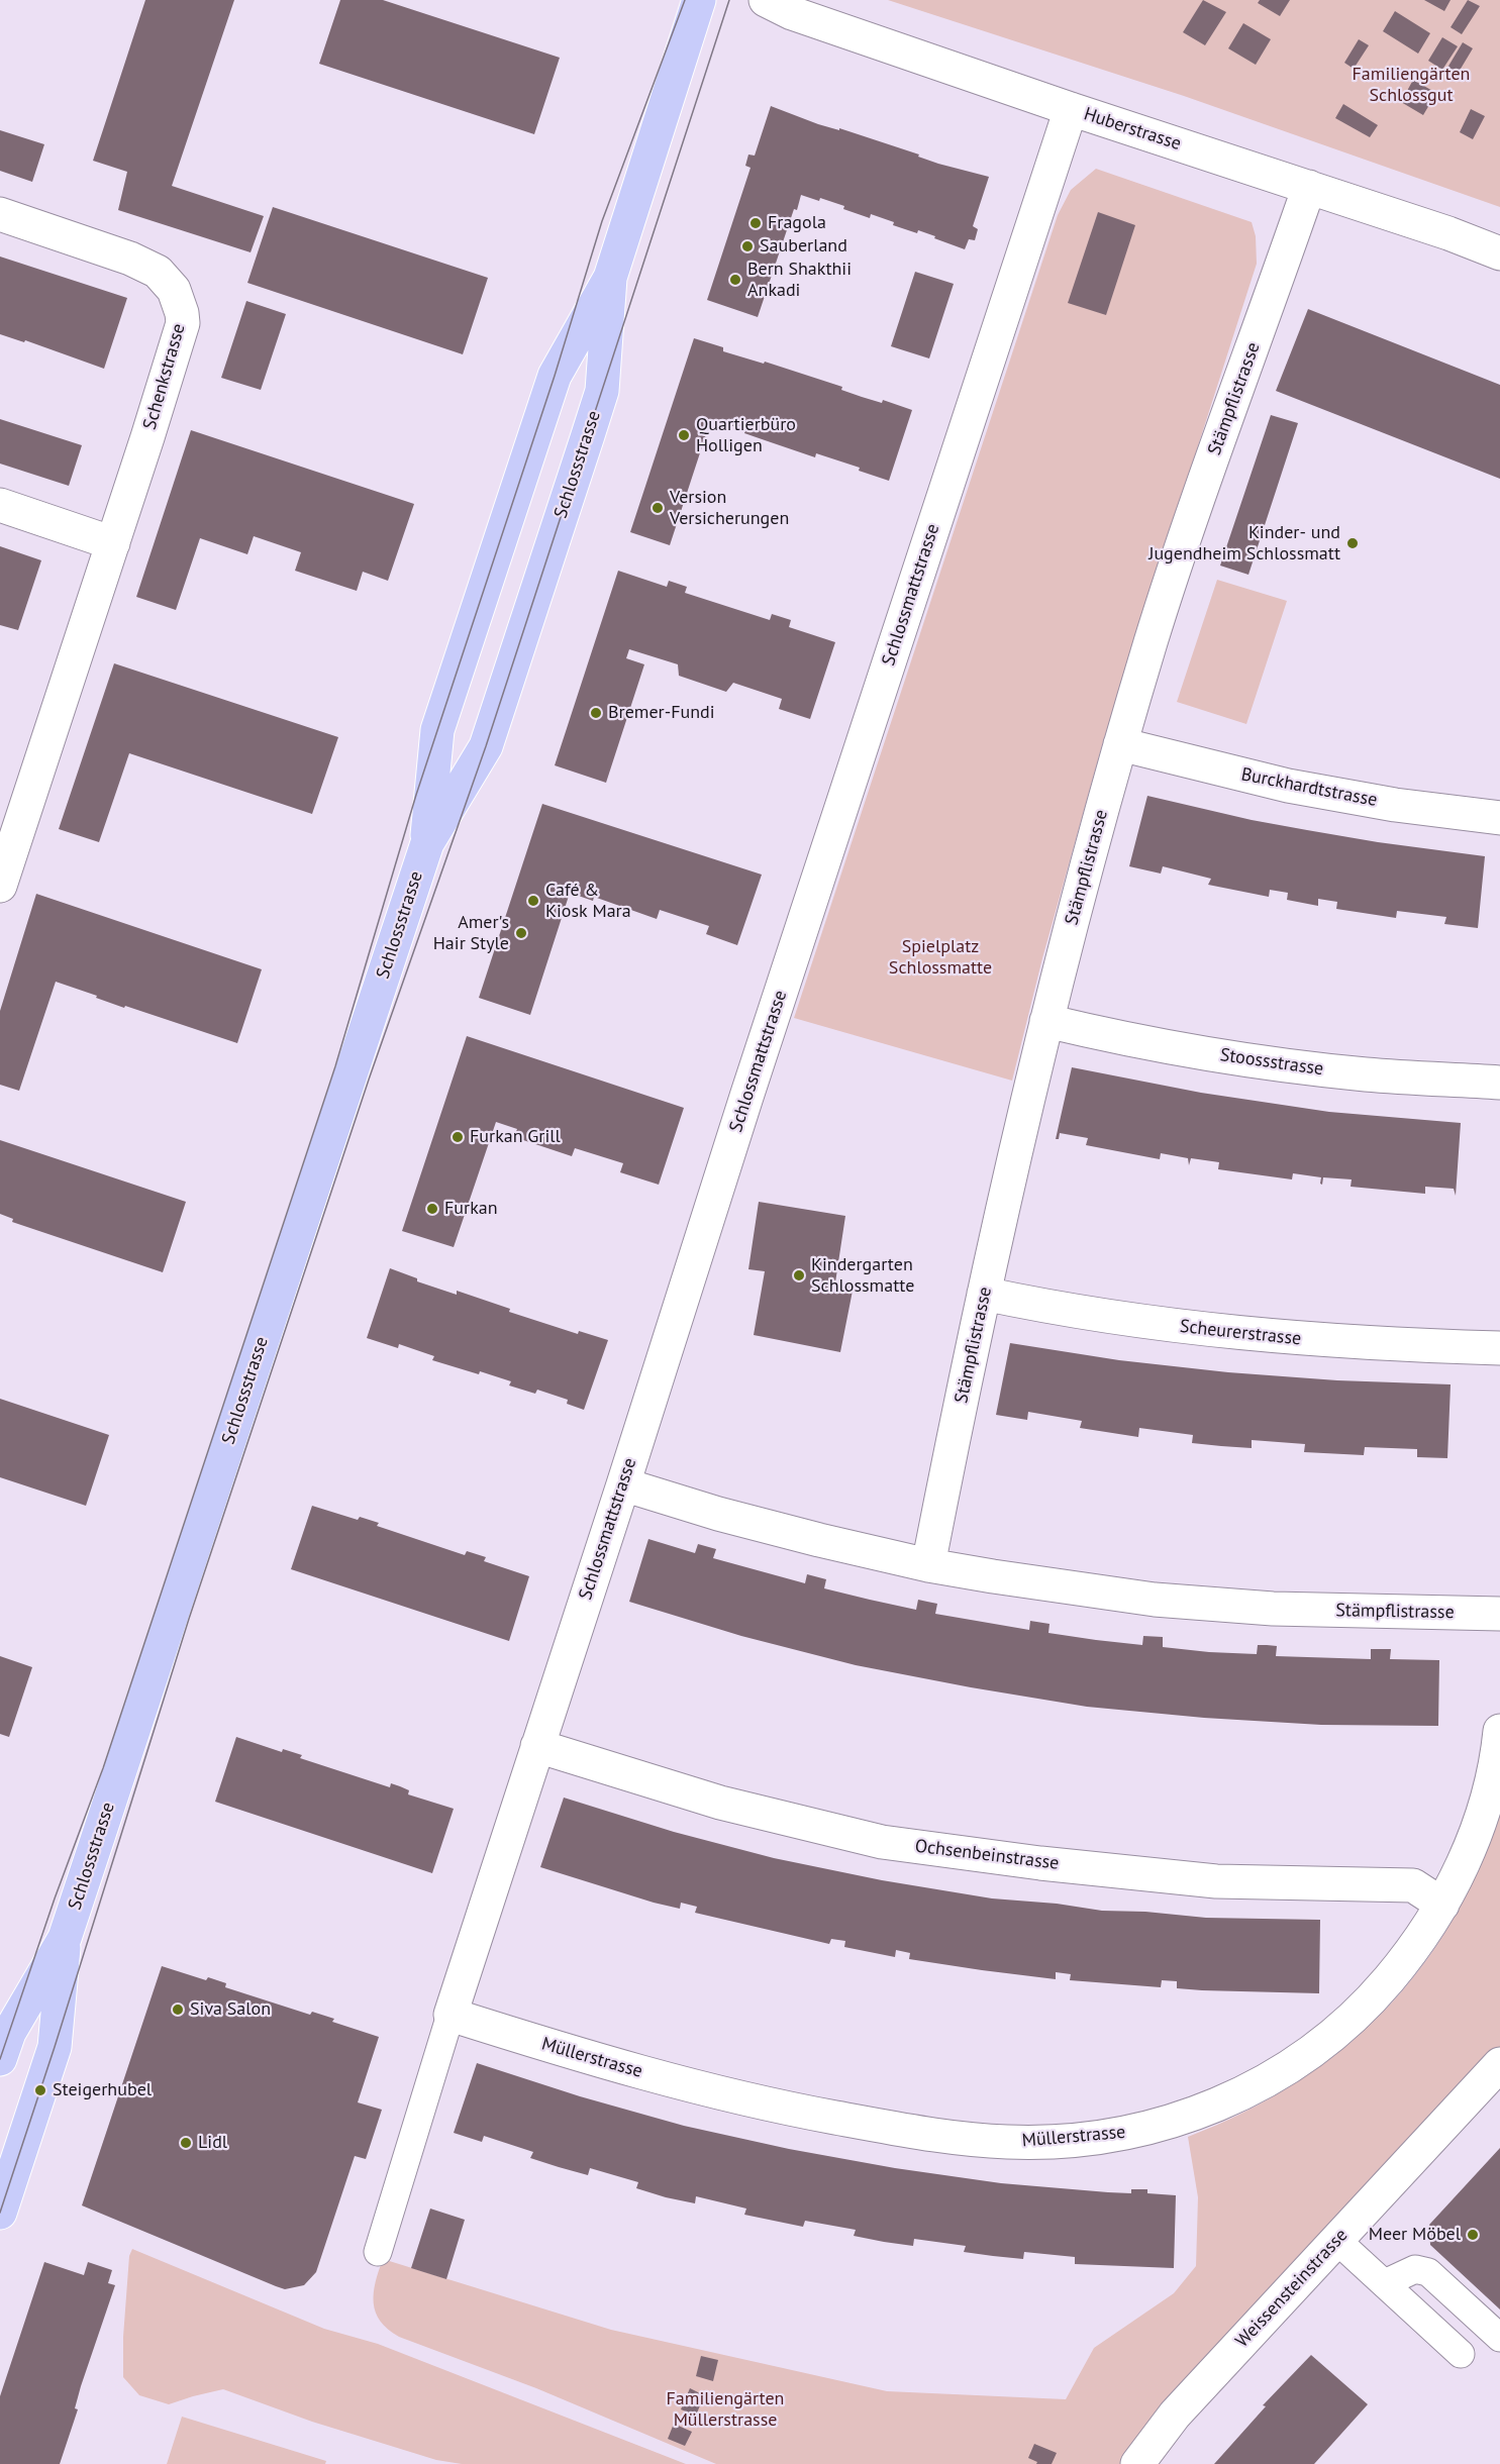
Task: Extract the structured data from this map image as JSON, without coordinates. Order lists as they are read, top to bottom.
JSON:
{
  "streets": {
    "main road": ["Schlossstrasse"],
    "street": [
      "Huberstrasse",
      "Schenkstrasse",
      "Stämpflistrasse",
      "Schlossmattstrasse",
      "Burckhardtstrasse",
      "Stoossstrasse",
      "Scheurerstrasse",
      "Ochsenbeinstrasse",
      "Müllerstrasse",
      "Weissensteinstrasse"
    ]
  },
  "crossings": [
    ["Huberstrasse", "Stämpflistrasse"],
    ["Huberstrasse", "Schlossmattstrasse"],
    ["Stämpflistrasse", "Schlossmattstrasse"],
    ["Stämpflistrasse", "Burckhardtstrasse"],
    ["Stämpflistrasse", "Stoossstrasse"],
    ["Stämpflistrasse", "Scheurerstrasse"],
    ["Schlossmattstrasse", "Ochsenbeinstrasse"],
    ["Schlossmattstrasse", "Müllerstrasse"],
    ["Ochsenbeinstrasse", "Müllerstrasse"]
  ],
  "parks": ["Familiengärten Schlossgut", "Spielplatz Schlossmatte", "Familiengärten Müllerstrasse"],
  "places": [
    "Fragola",
    "Sauberland",
    "Bern Shakthii Ankadi",
    "Quartierbüro Holligen",
    "Version Versicherungen",
    "Kinder- und Jugendheim Schlossmatt",
    "Bremer-Fundi",
    "Café & Kiosk Mara",
    "Amer's Hair Style",
    "Furkan Grill",
    "Furkan",
    "Kindergarten Schlossmatte",
    "Siva Salon",
    "Steigerhubel",
    "Lidl",
    "Meer Möbel"
  ]
}
